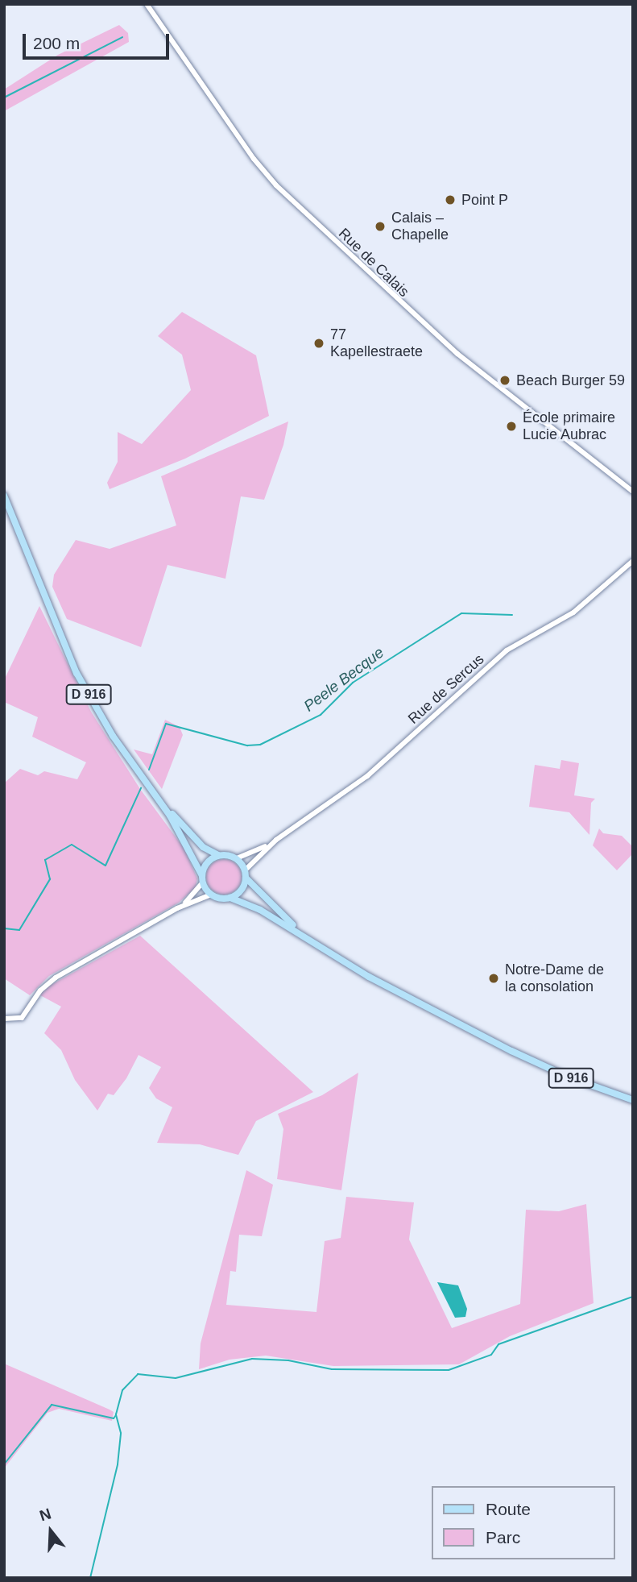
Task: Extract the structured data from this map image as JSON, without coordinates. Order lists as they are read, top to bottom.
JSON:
{
  "streets": {
    "main road": ["D 916"],
    "street": ["Rue de Calais", "Rue de Sercus"]
  },
  "crossings": [
    ["Rue de Sercus", "D 916"]
  ],
  "water": ["Peele Becque"],
  "places": [
    "Point P",
    "Calais – Chapelle",
    "77 Kapellestraete",
    "Beach Burger 59",
    "École primaire Lucie Aubrac",
    "Notre-Dame de la consolation"
  ],
  "legend": ["Route", "Parc"],
  "scale_bar": "200 m",
  "north": "top"
}
